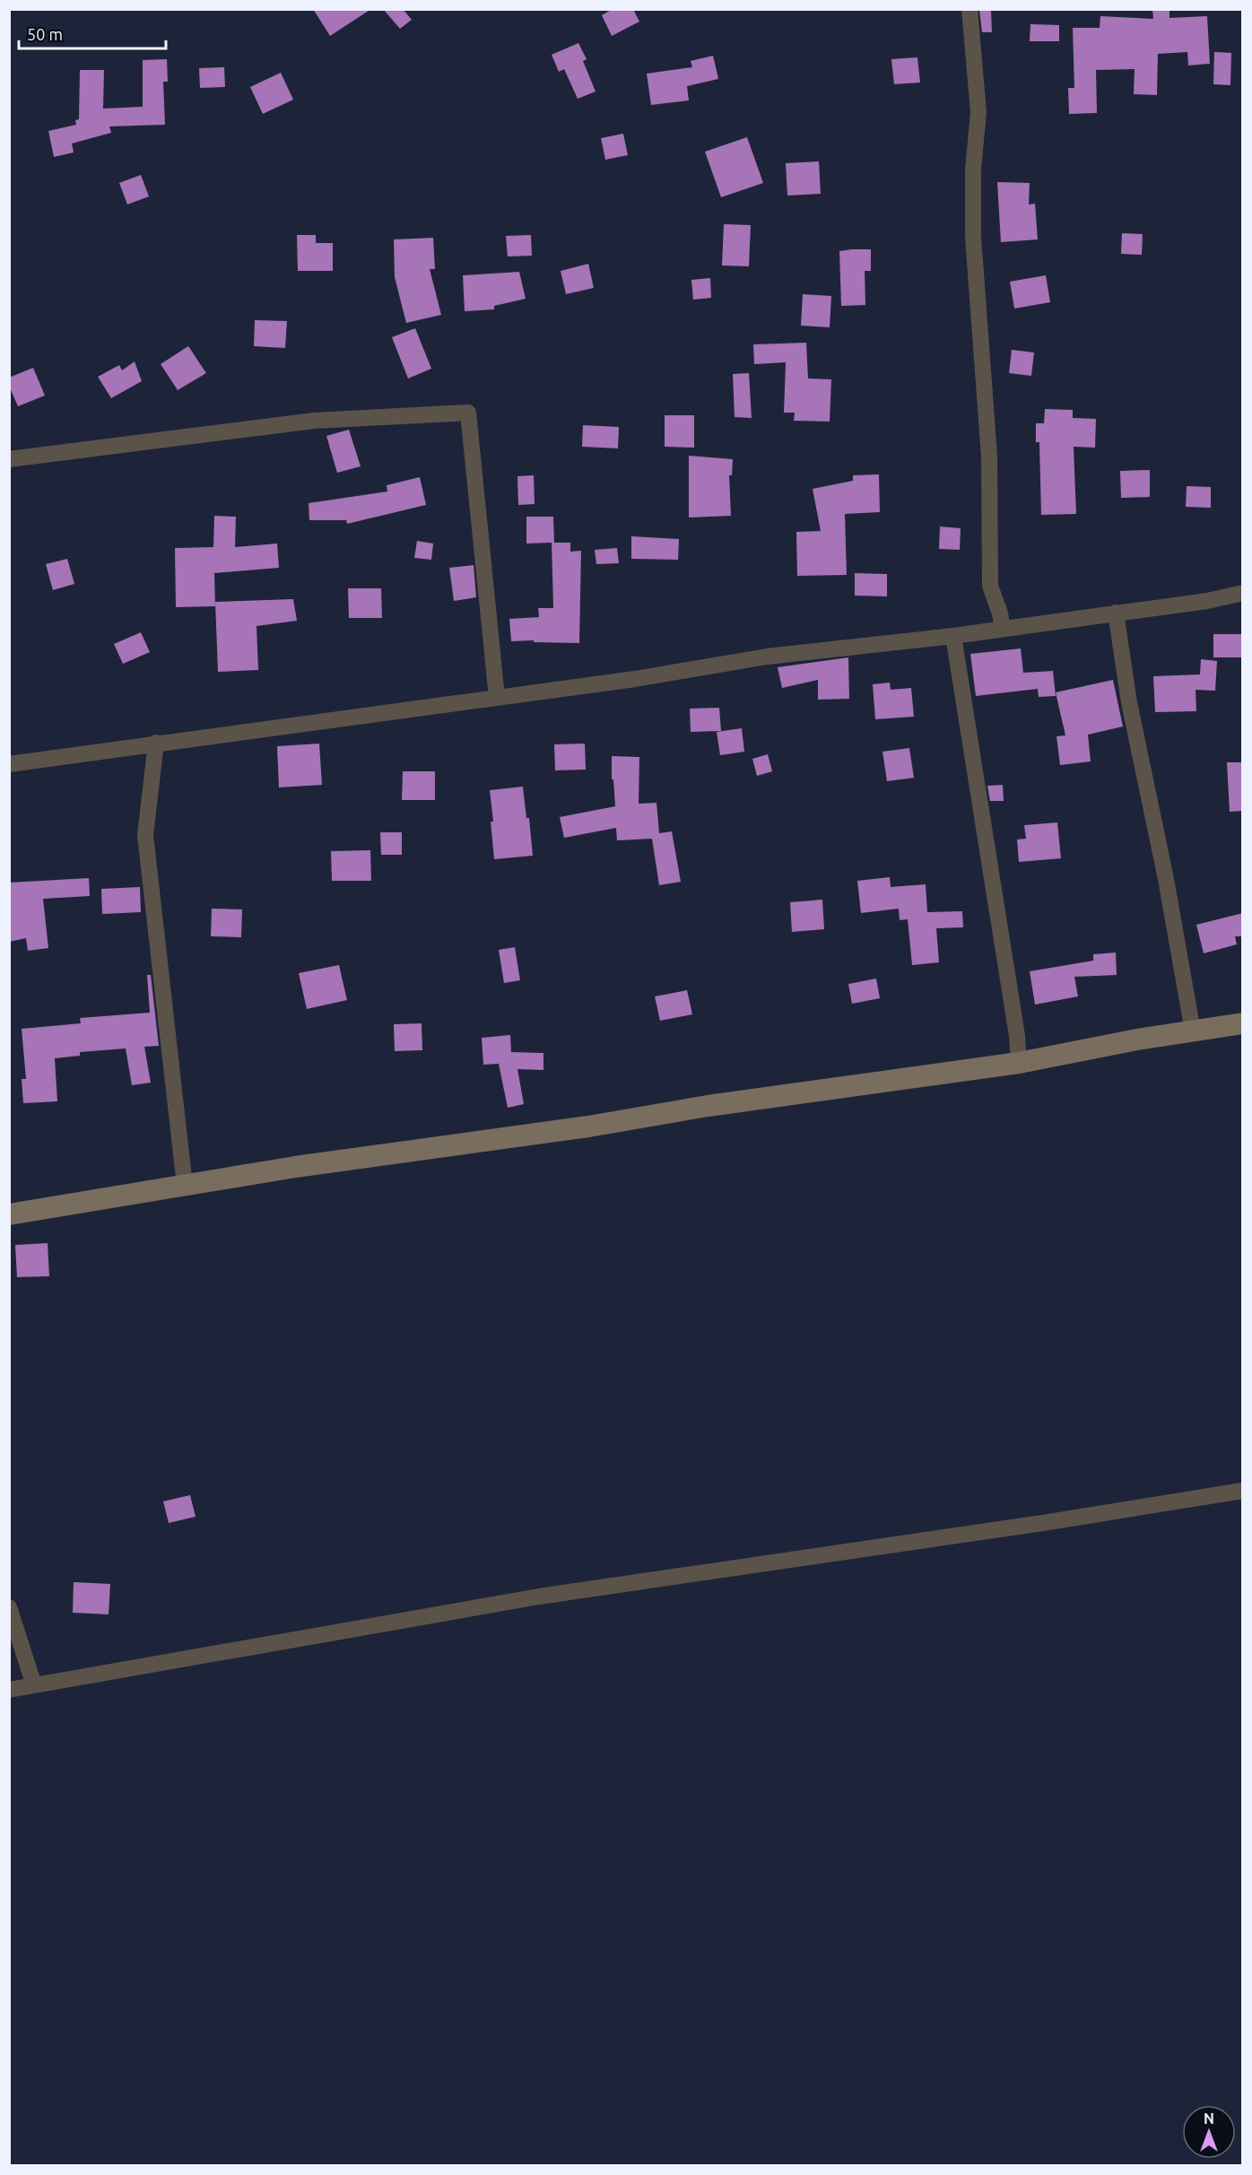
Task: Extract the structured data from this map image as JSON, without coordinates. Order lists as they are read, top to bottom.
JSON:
{
  "scale_bar": "50 m",
  "north": "top"
}
